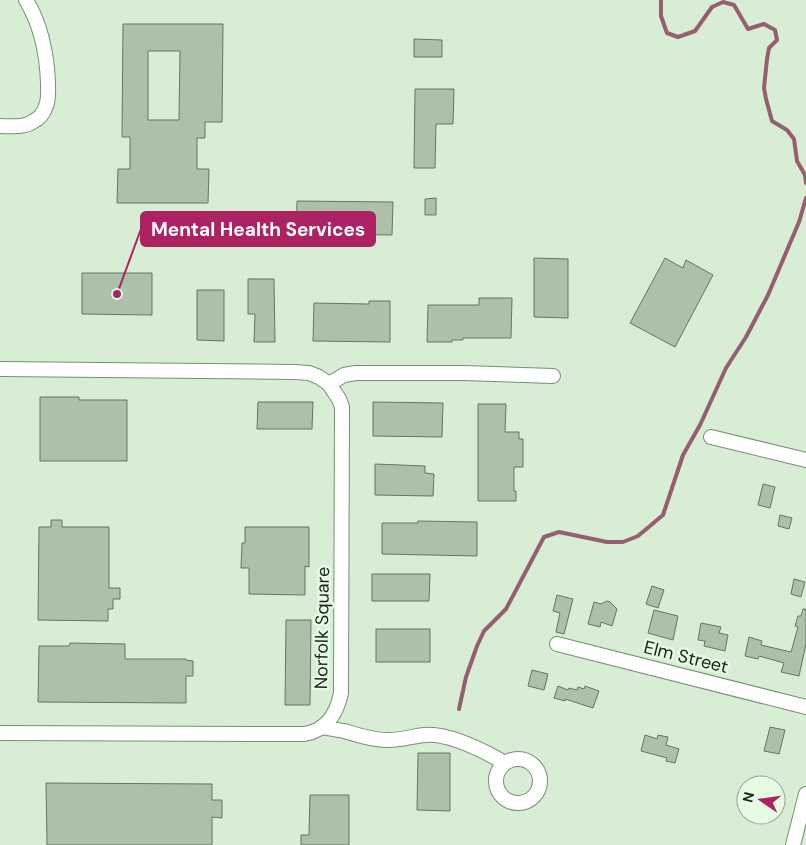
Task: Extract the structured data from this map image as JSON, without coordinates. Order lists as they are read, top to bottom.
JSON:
{
  "streets": {
    "street": ["Norfolk Square", "Elm Street"]
  },
  "places": ["Mental Health Services"],
  "north": "left"
}
